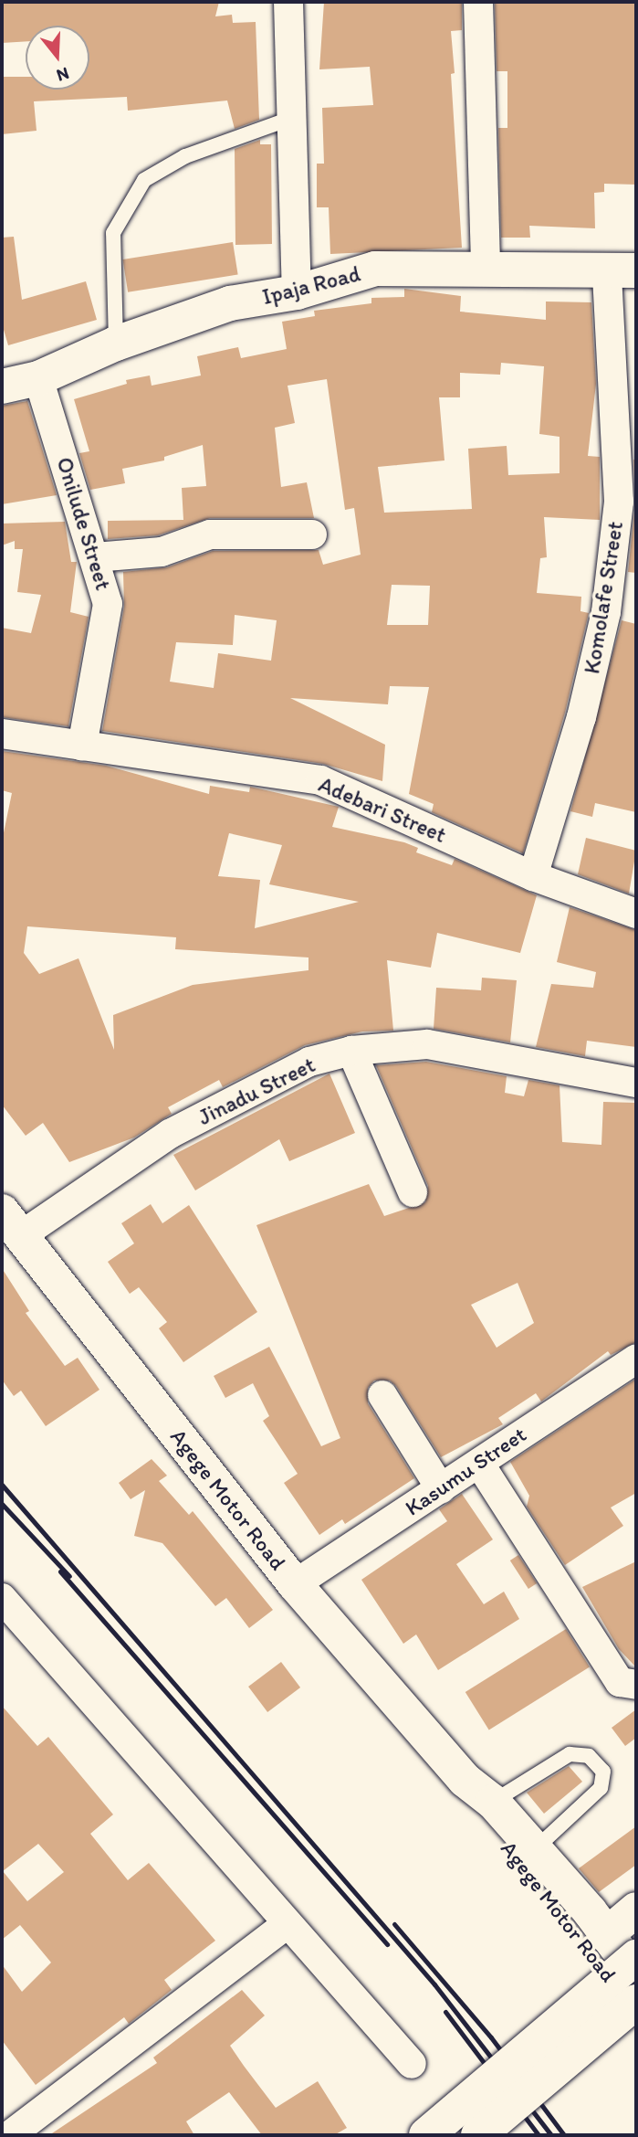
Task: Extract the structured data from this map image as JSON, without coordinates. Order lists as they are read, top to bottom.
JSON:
{
  "streets": {
    "main road": ["Ipaja Road", "Agege Motor Road"],
    "street": [
      "Onilude Street",
      "Komolafe Street",
      "Adebari Street",
      "Jinadu Street",
      "Kasumu Street"
    ]
  },
  "crossings": [
    ["Ipaja Road", "Onilude Street"],
    ["Ipaja Road", "Komolafe Street"],
    ["Onilude Street", "Adebari Street"],
    ["Komolafe Street", "Adebari Street"],
    ["Jinadu Street", "Agege Motor Road"],
    ["Kasumu Street", "Agege Motor Road"]
  ],
  "north": "bottom"
}
